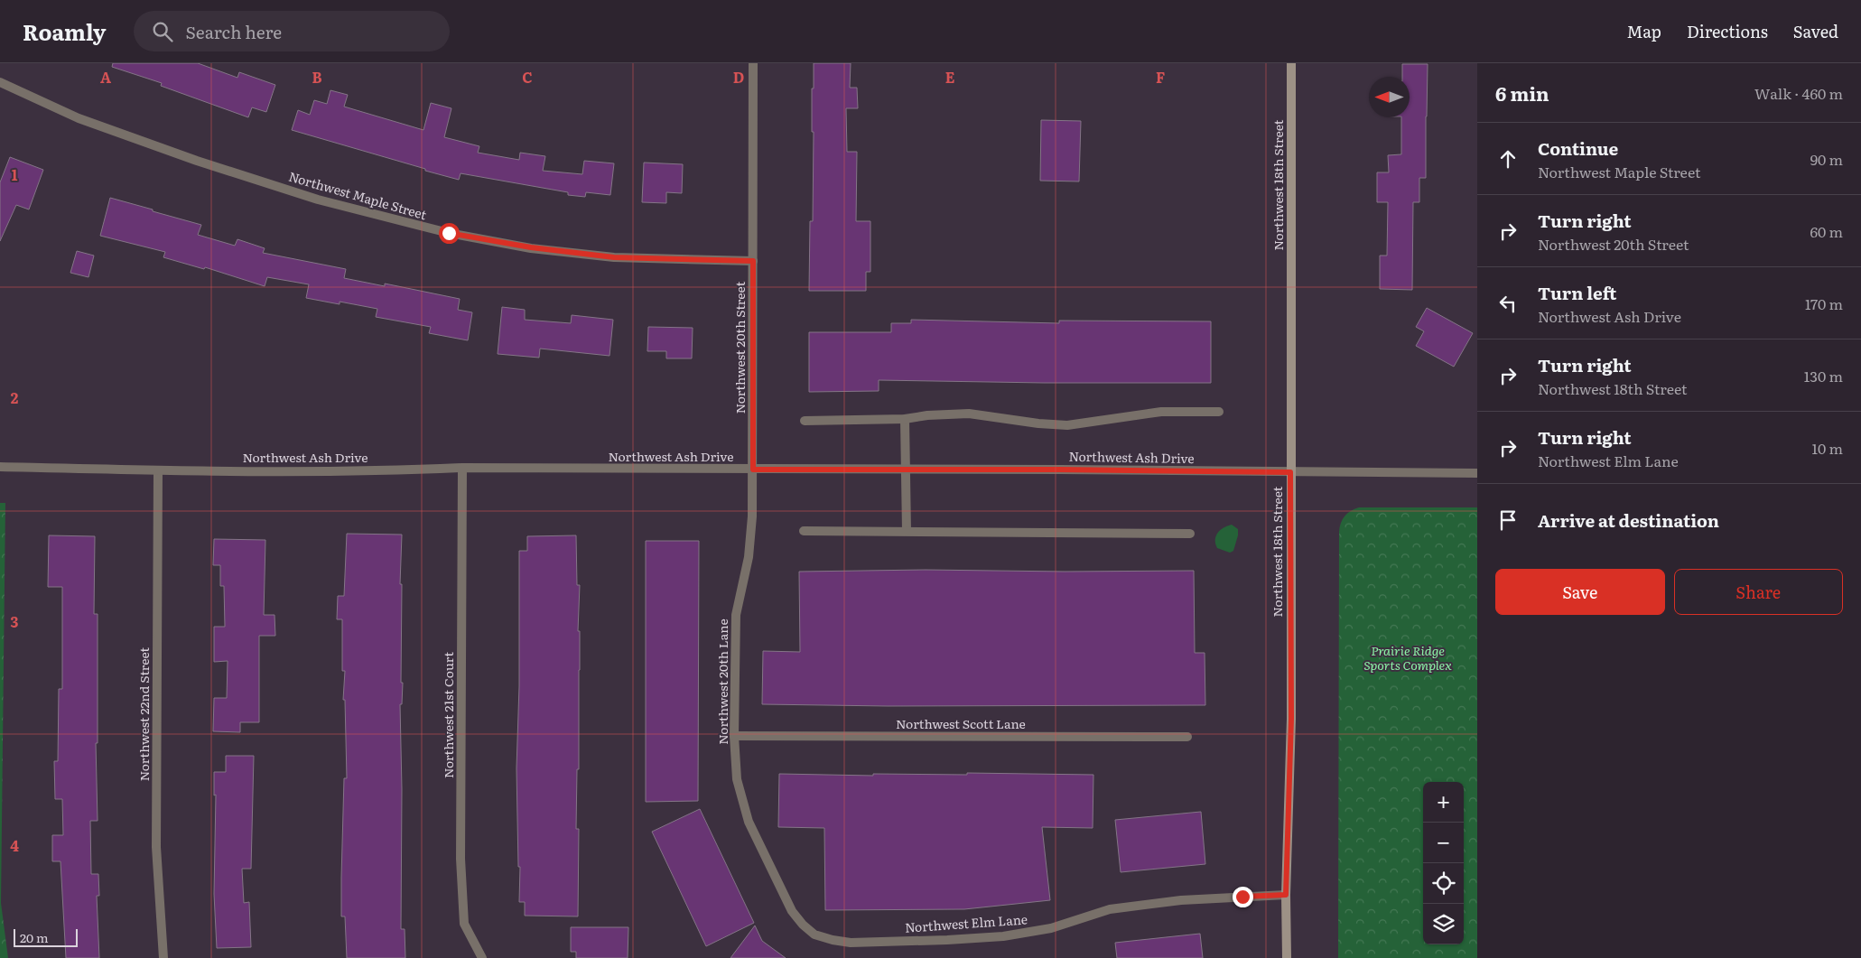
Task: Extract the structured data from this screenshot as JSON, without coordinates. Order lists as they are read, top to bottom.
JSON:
{
  "streets": {
    "main road": ["Northwest 18th Street"],
    "street": [
      "Northwest Maple Street",
      "Northwest 20th Street",
      "Northwest Ash Drive",
      "Northwest 20th Lane",
      "Northwest 22nd Street",
      "Northwest 21st Court",
      "Northwest Scott Lane",
      "Northwest Elm Lane"
    ]
  },
  "crossings": [
    ["Northwest 18th Street", "Northwest Ash Drive"],
    ["Northwest 18th Street", "Northwest Elm Lane"],
    ["Northwest Maple Street", "Northwest 20th Street"],
    ["Northwest 20th Street", "Northwest Ash Drive"],
    ["Northwest 20th Street", "Northwest 20th Lane"],
    ["Northwest Ash Drive", "Northwest 20th Lane"],
    ["Northwest Ash Drive", "Northwest 22nd Street"],
    ["Northwest Ash Drive", "Northwest 21st Court"],
    ["Northwest 20th Lane", "Northwest Scott Lane"],
    ["Northwest 20th Lane", "Northwest Elm Lane"]
  ],
  "parks": ["Prairie Ridge Sports Complex"],
  "scale_bar": "20 m",
  "north": "left",
  "page": {
    "header": "Roamly",
    "search": "Search here",
    "nav": ["Map", "Directions", "Saved"],
    "heading": ["6 min", "Walk · 460 m"],
    "list": [
      ["Continue", "Northwest Maple Street", "90 m"],
      ["Turn right", "Northwest 20th Street", "60 m"],
      ["Turn left", "Northwest Ash Drive", "170 m"],
      ["Turn right", "Northwest 18th Street", "130 m"],
      ["Turn right", "Northwest Elm Lane", "10 m"],
      "Arrive at destination"
    ],
    "buttons": ["Save", "Share"],
    "map_buttons": ["+", "−"],
    "scale": "20 m"
  },
  "grid": {
    "columns": [
      "A",
      "B",
      "C",
      "D",
      "E",
      "F"
    ],
    "rows": [
      "1",
      "2",
      "3",
      "4"
    ]
  }
}
